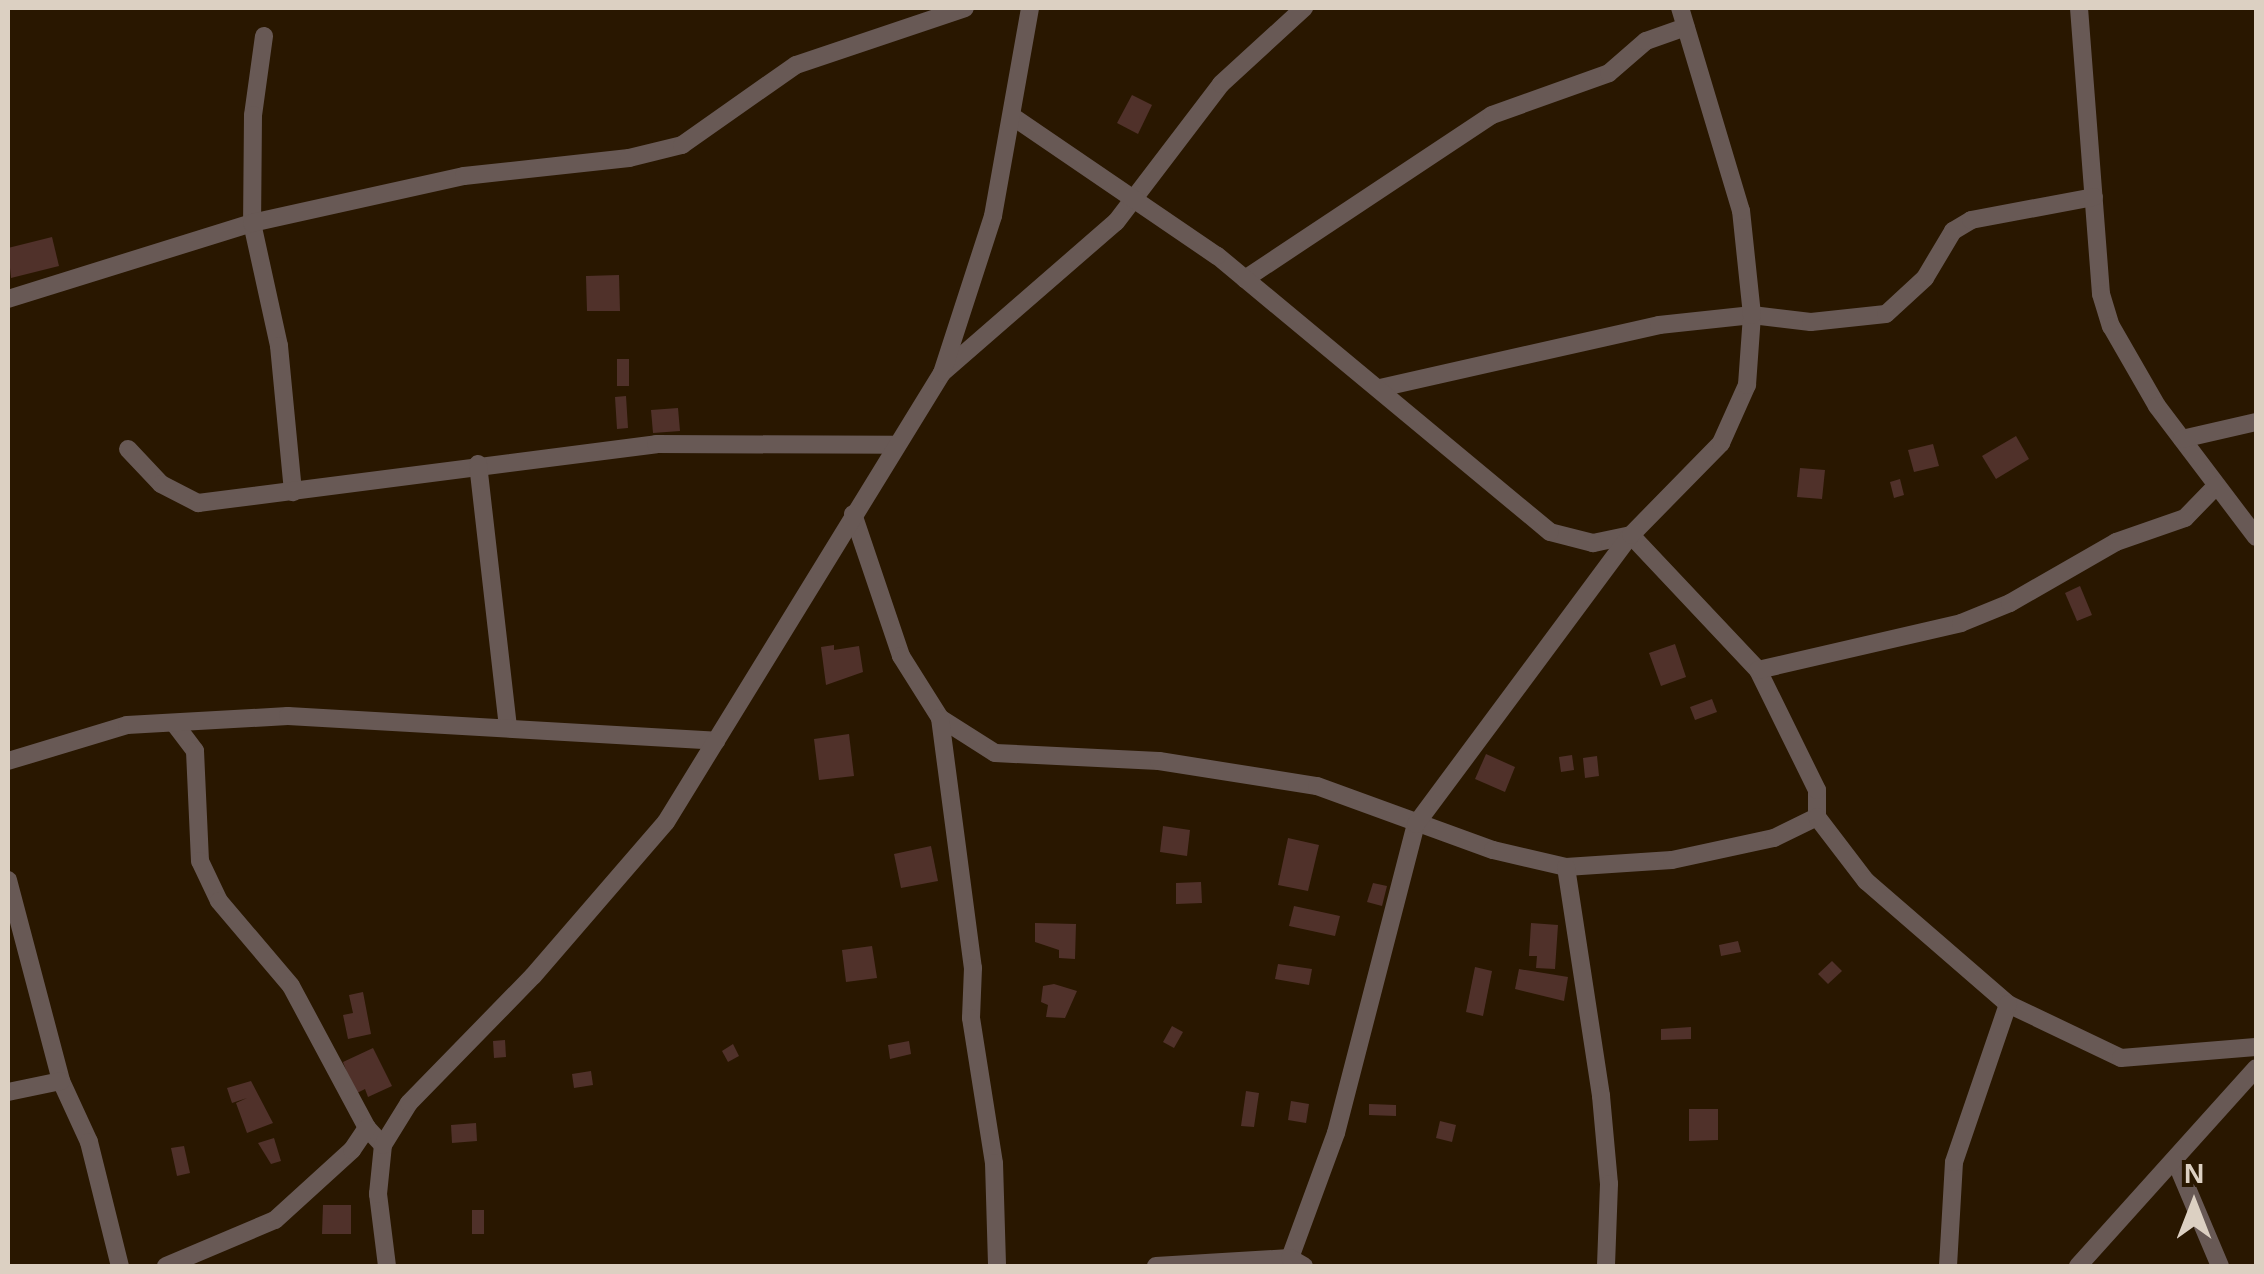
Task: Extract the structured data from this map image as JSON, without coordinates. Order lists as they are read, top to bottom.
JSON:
{
  "north": "top"
}
